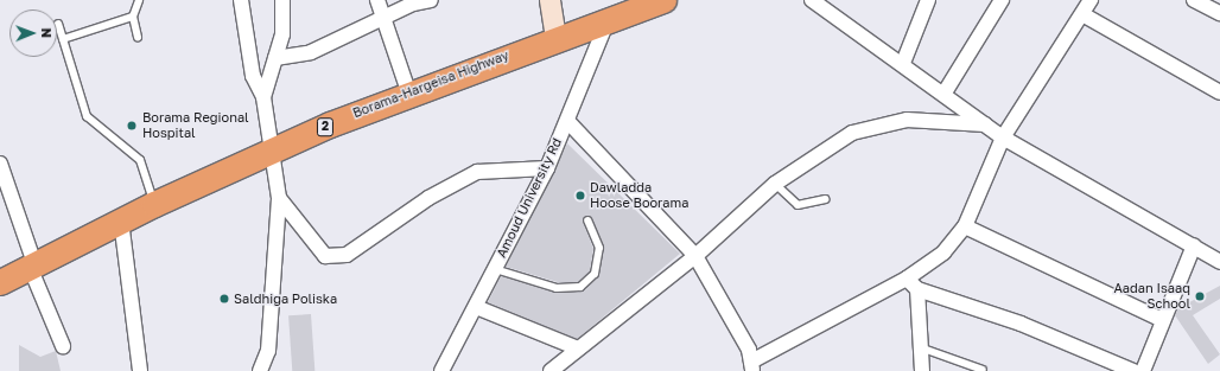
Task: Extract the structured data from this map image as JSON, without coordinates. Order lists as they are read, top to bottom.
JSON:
{
  "streets": {
    "highway": ["Borama-Hargeisa Highway", "2"],
    "street": ["Amoud University Rd"]
  },
  "crossings": [
    ["Borama-Hargeisa Highway", "Amoud University Rd"]
  ],
  "places": [
    "Borama Regional Hospital",
    "Dawladda Hoose Boorama",
    "Aadan Isaaq School",
    "Saldhiga Poliska"
  ],
  "north": "right"
}
